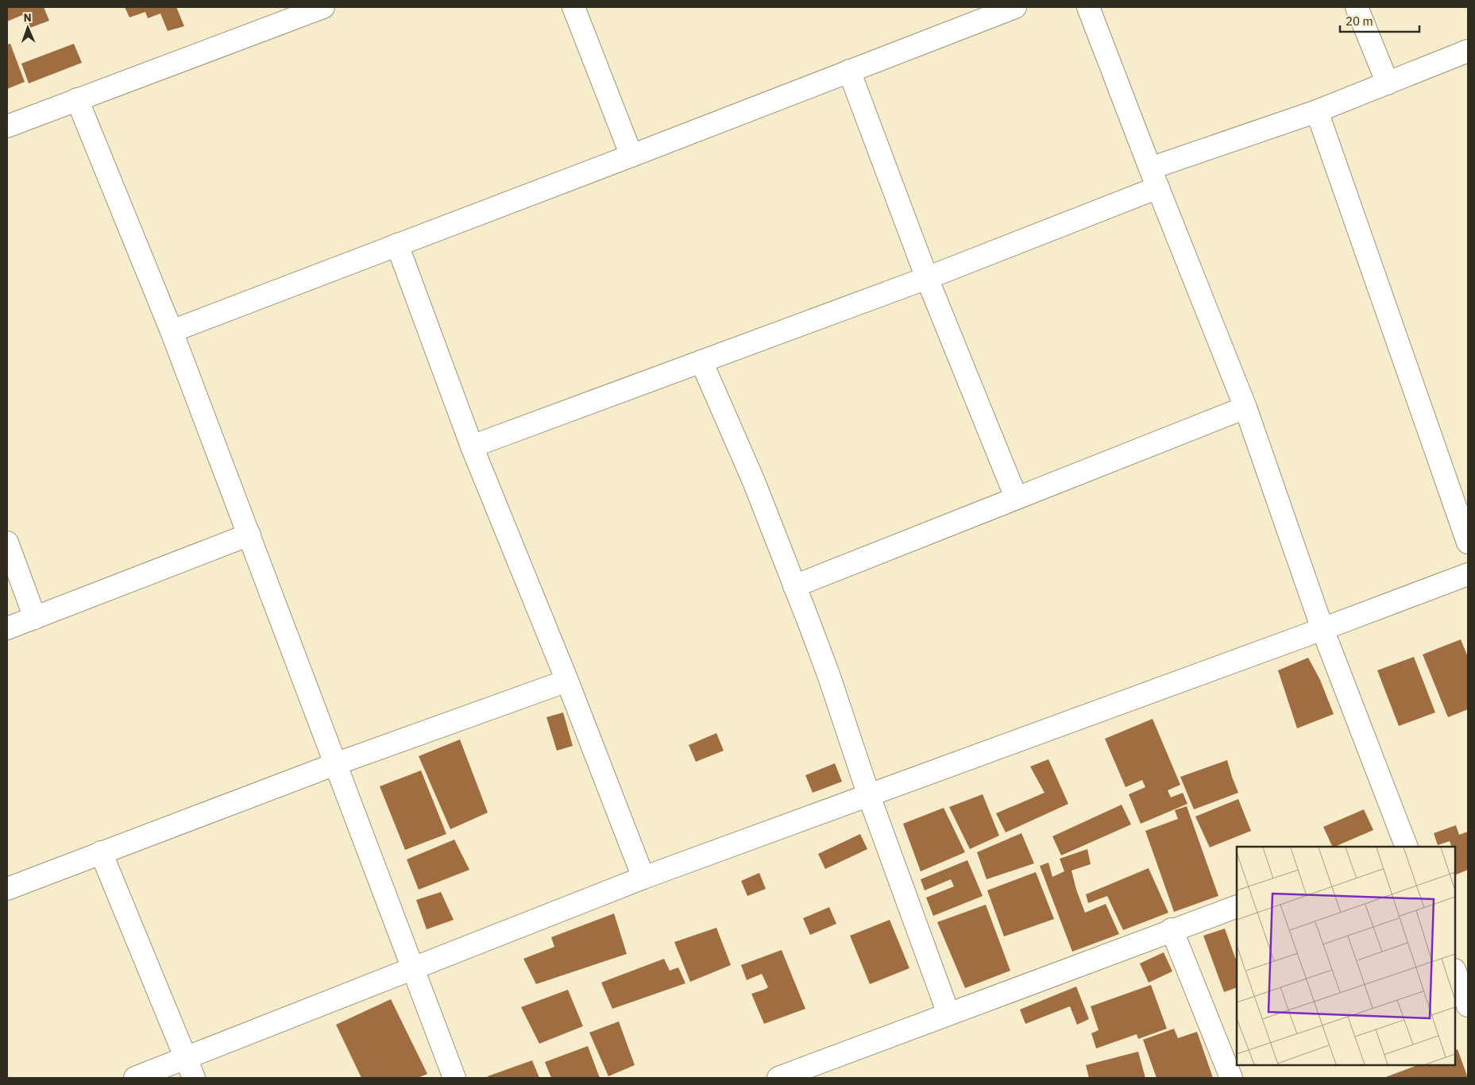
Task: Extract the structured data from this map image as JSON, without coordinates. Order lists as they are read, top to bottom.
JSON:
{
  "scale_bar": "20 m",
  "north": "top"
}
